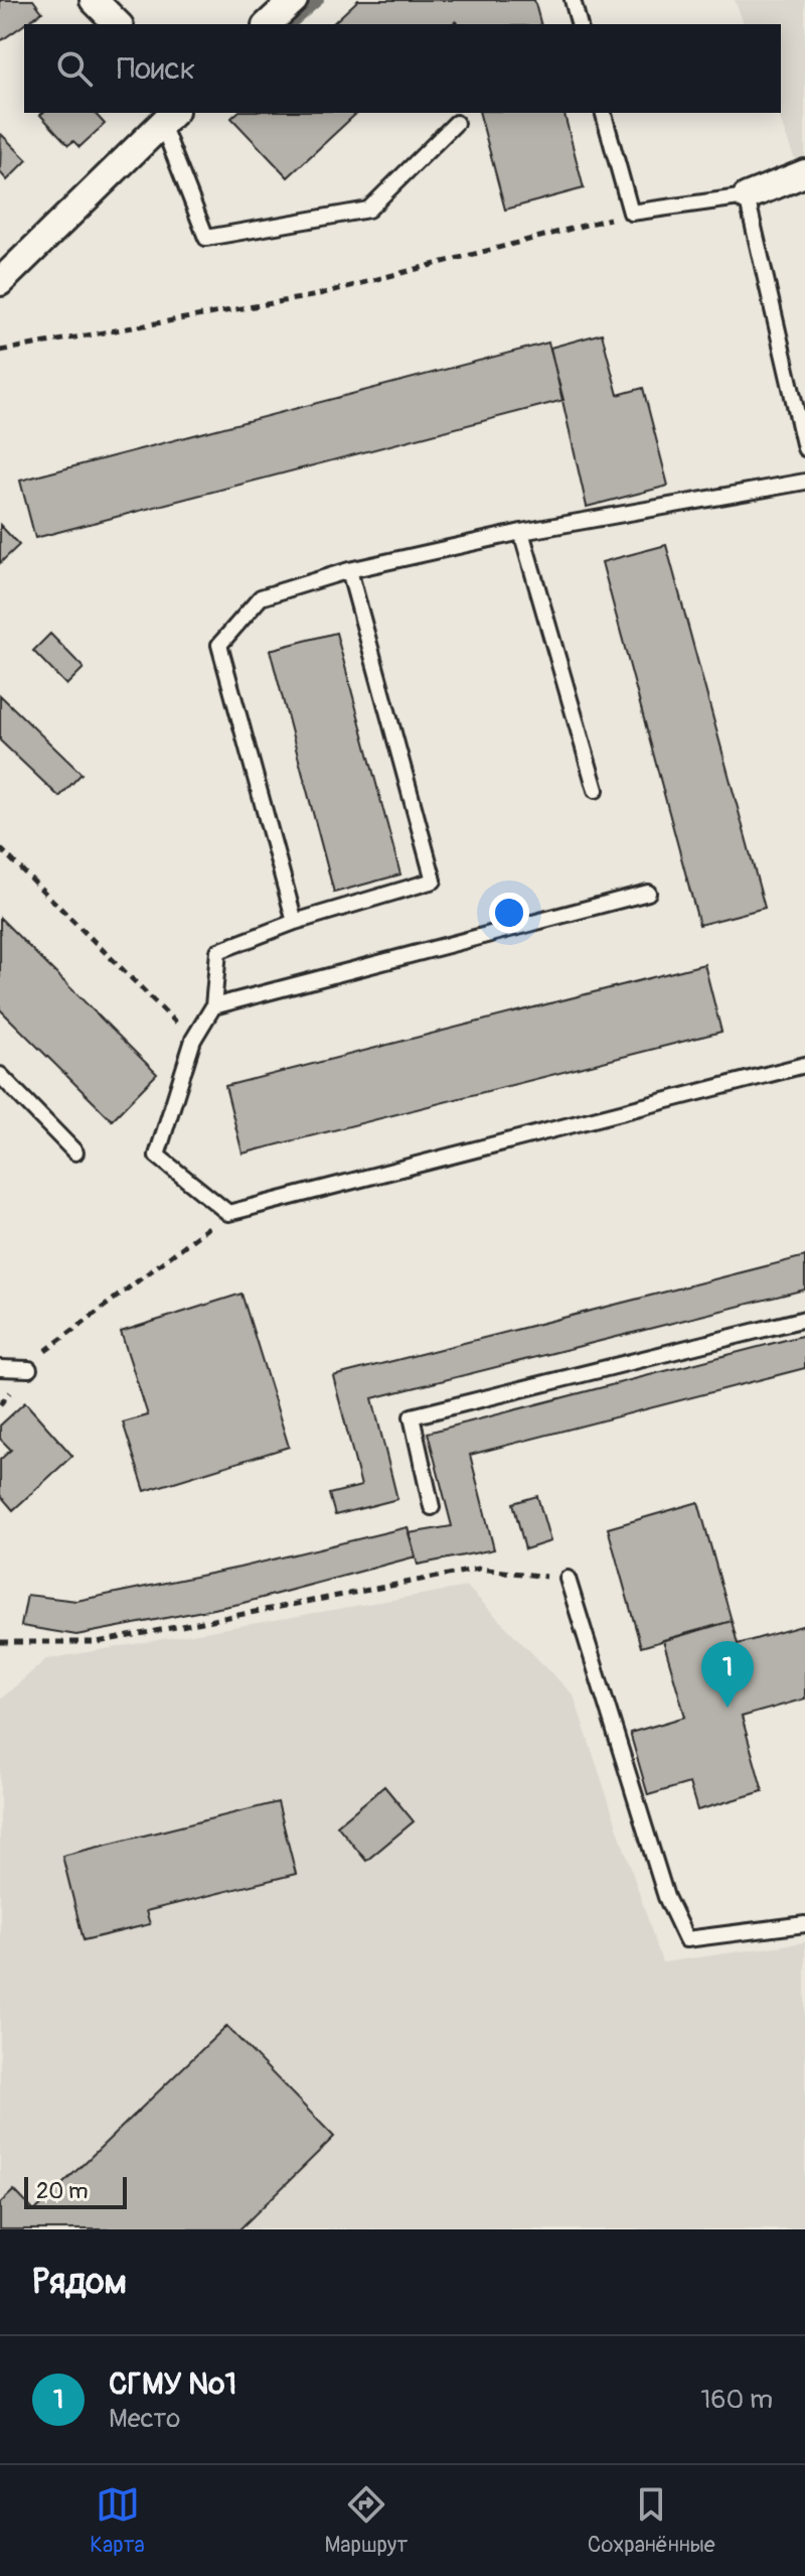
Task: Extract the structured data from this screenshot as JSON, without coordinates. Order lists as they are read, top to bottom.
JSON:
{
  "scale_bar": "20 m",
  "page": {
    "search": "Поиск",
    "pins": "1",
    "scale": "20 m",
    "heading": "Рядом",
    "list": [
      {
        "mark": "1",
        "name": "СГМУ №1",
        "note": "Место",
        "value": "160 m"
      }
    ],
    "nav": ["Карта", "Маршрут", "Сохранённые"]
  }
}
